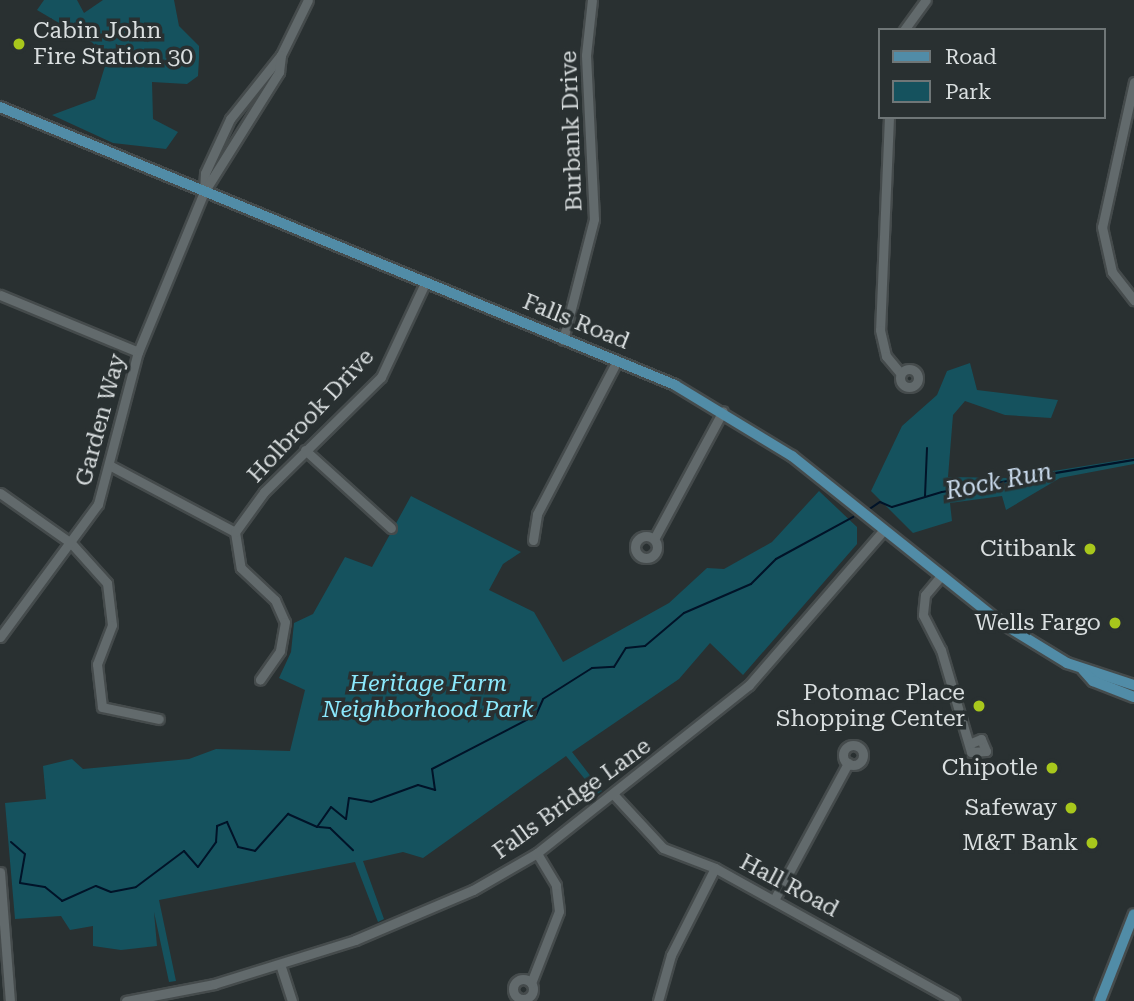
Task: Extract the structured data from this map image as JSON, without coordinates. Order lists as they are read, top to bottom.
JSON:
{
  "streets": {
    "main road": ["Falls Road"],
    "street": [
      "Burbank Drive",
      "Holbrook Drive",
      "Garden Way",
      "Falls Bridge Lane",
      "Hall Road"
    ]
  },
  "crossings": [
    ["Burbank Drive", "Falls Road"],
    ["Falls Road", "Holbrook Drive"],
    ["Falls Road", "Garden Way"],
    ["Falls Road", "Falls Bridge Lane"],
    ["Falls Bridge Lane", "Hall Road"]
  ],
  "water": ["Rock Run"],
  "parks": ["Heritage Farm Neighborhood Park"],
  "places": [
    "Cabin John Fire Station 30",
    "Citibank",
    "Wells Fargo",
    "Potomac Place Shopping Center",
    "Chipotle",
    "Safeway",
    "M&T Bank"
  ],
  "legend": ["Road", "Park"]
}
